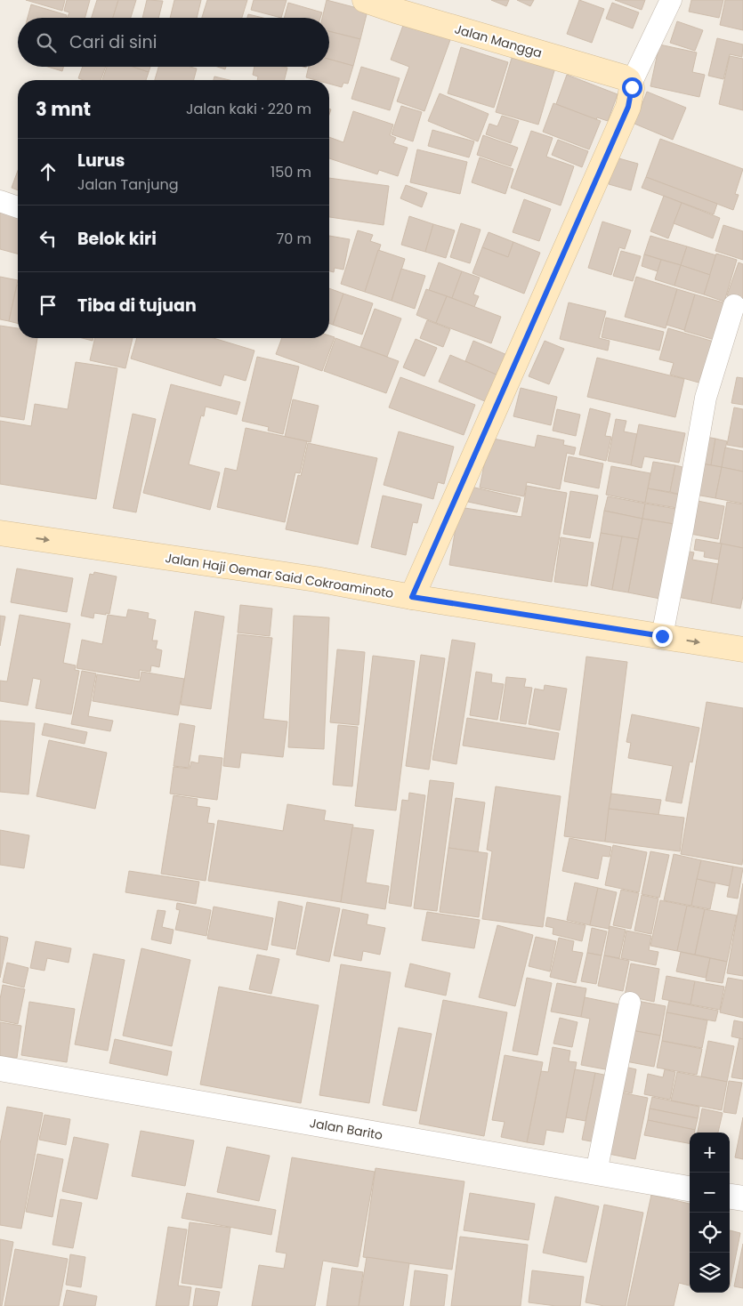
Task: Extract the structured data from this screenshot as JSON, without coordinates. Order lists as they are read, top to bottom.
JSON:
{
  "streets": {
    "main road": ["Jalan Mangga", "Jalan Haji Oemar Said Cokroaminoto"],
    "street": ["Jalan Barito"]
  },
  "one_way": ["Jalan Haji Oemar Said Cokroaminoto"],
  "page": {
    "search": "Cari di sini",
    "heading": ["3 mnt", "Jalan kaki · 220 m"],
    "list": [
      ["Lurus", "Jalan Tanjung", "150 m"],
      ["Belok kiri", "70 m"],
      "Tiba di tujuan"
    ],
    "map_buttons": ["+", "−"]
  }
}
